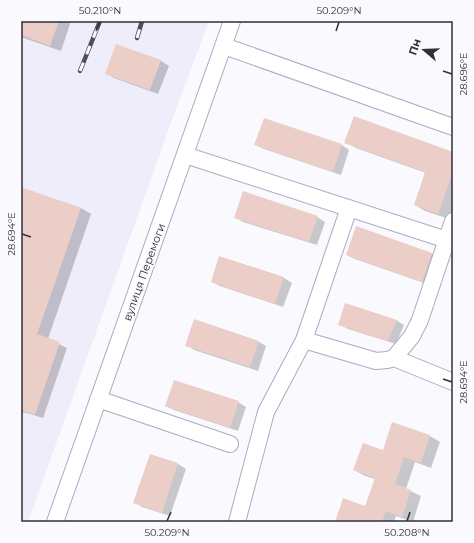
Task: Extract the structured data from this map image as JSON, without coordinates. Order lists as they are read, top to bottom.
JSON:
{
  "streets": {
    "street": ["вулиця Перемоги"]
  },
  "north": "left",
  "coordinates": [
    "50.210°N",
    "50.209°N",
    "28.696°E",
    "28.694°E",
    "50.208°N"
  ]
}
